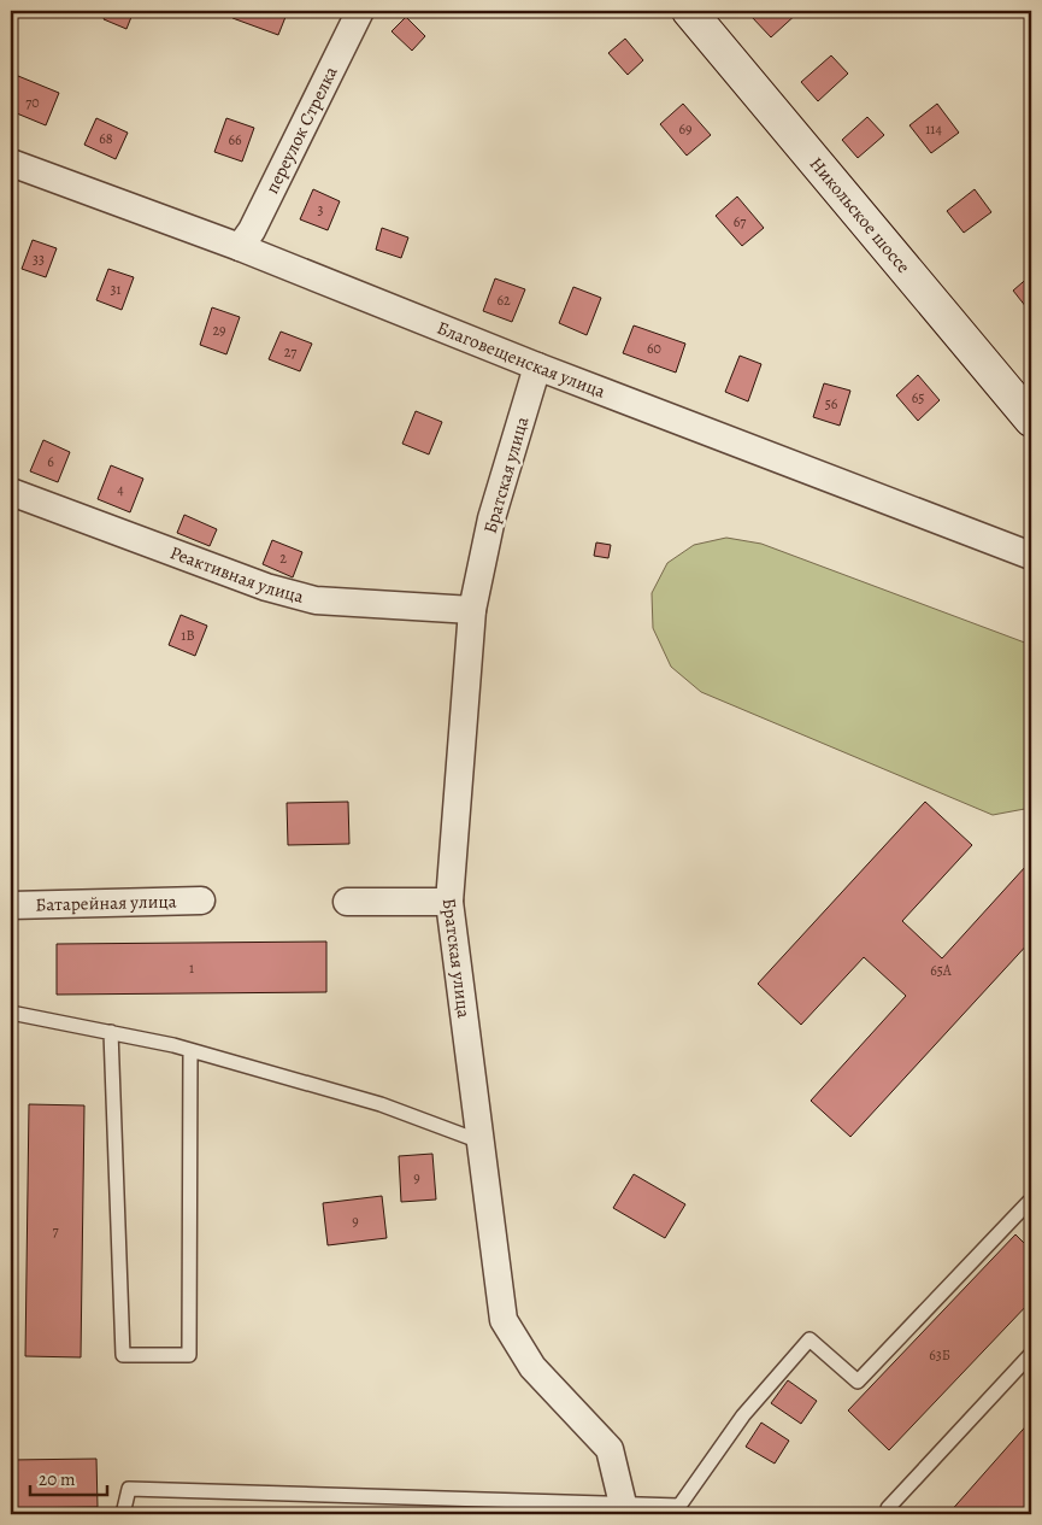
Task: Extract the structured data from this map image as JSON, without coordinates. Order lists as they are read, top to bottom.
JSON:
{
  "streets": {
    "street": [
      "переулок Стрелка",
      "Никольское шоссе",
      "Благовещенская улица",
      "Братская улица",
      "Реактивная улица",
      "Батарейная улица"
    ]
  },
  "crossings": [
    ["переулок Стрелка", "Благовещенская улица"],
    ["Благовещенская улица", "Братская улица"],
    ["Братская улица", "Реактивная улица"]
  ],
  "house_numbers": [
    "70",
    "69",
    "114",
    "68",
    "66",
    "3",
    "67",
    "33",
    "31",
    "62",
    "29",
    "60",
    "27",
    "65",
    "56",
    "6",
    "4",
    "2",
    "1В",
    "1",
    "65А",
    "9",
    "9",
    "7",
    "63Б"
  ],
  "scale_bar": "20 m"
}
